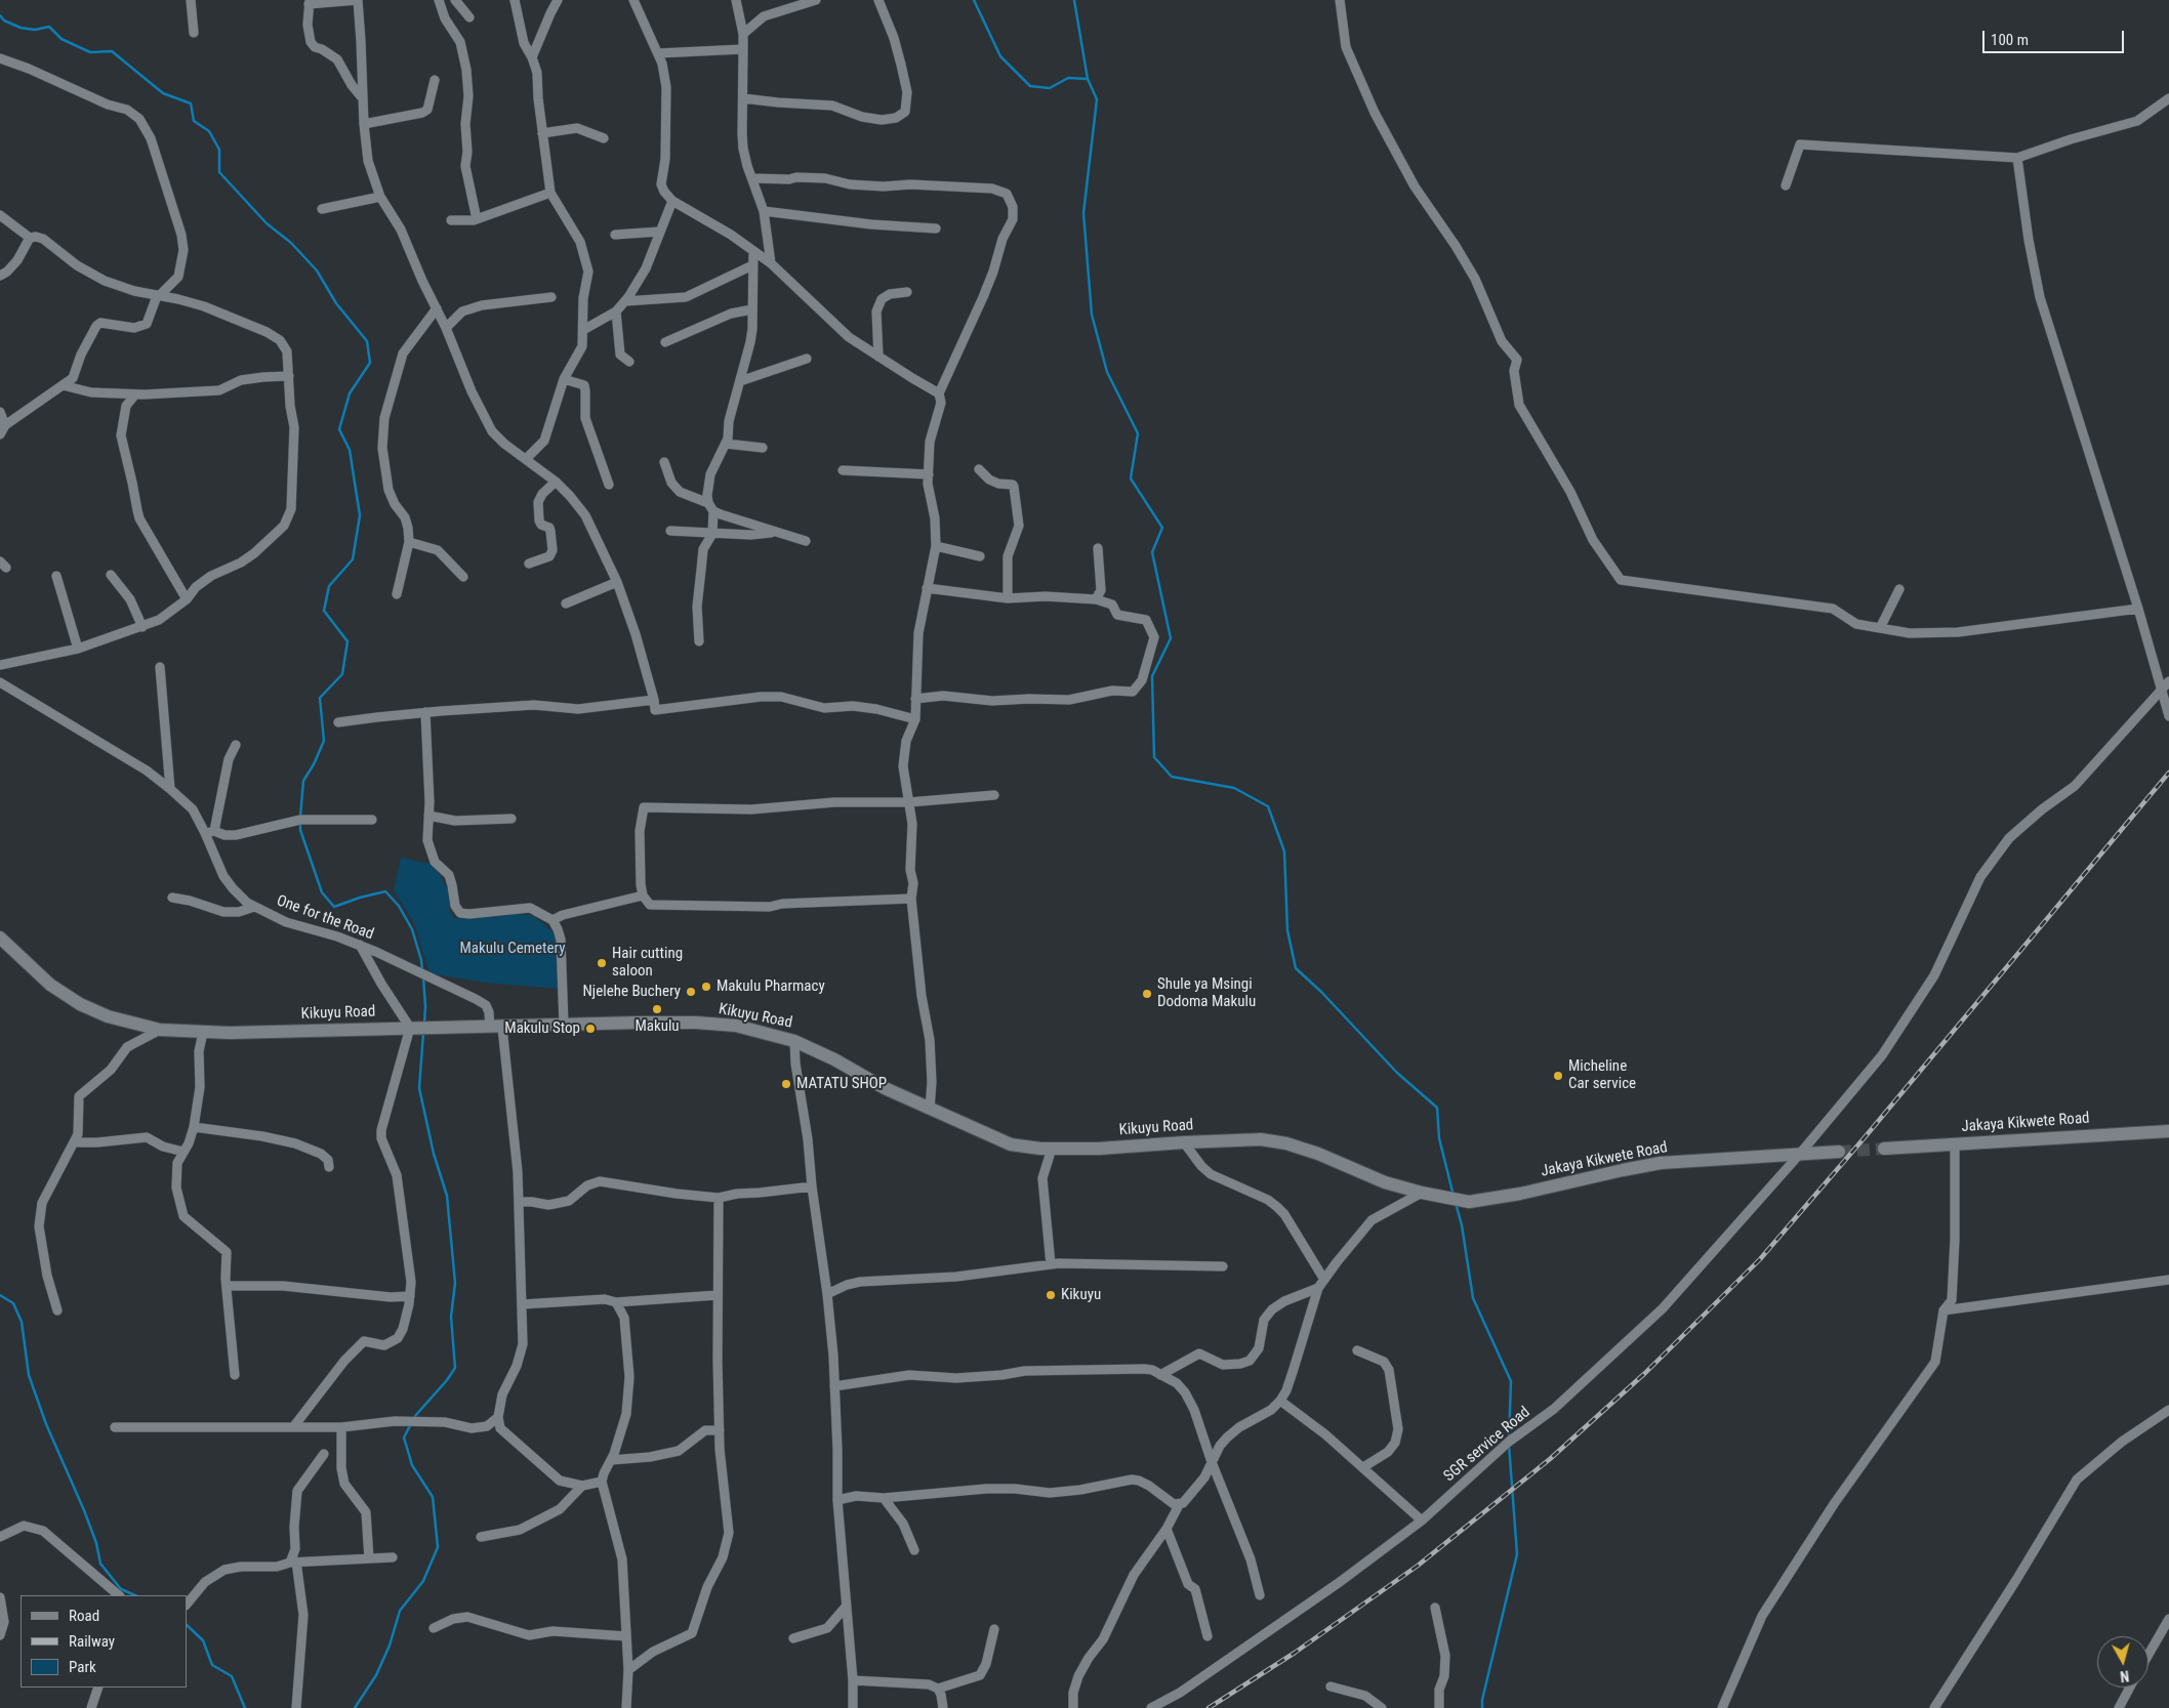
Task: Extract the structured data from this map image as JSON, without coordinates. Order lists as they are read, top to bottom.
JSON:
{
  "streets": {
    "main road": ["Kikuyu Road", "Jakaya Kikwete Road"],
    "street": ["One for the Road", "SGR service Road"]
  },
  "crossings": [
    ["One for the Road", "Kikuyu Road"],
    ["Kikuyu Road", "Jakaya Kikwete Road"],
    ["Jakaya Kikwete Road", "SGR service Road"]
  ],
  "parks": ["Makulu Cemetery"],
  "places": [
    "Hair cutting saloon",
    "Makulu Pharmacy",
    "Njelehe Buchery",
    "Shule ya Msingi Dodoma Makulu",
    "Makulu",
    "Makulu Stop",
    "Micheline Car service",
    "MATATU SHOP",
    "Kikuyu"
  ],
  "legend": ["Road", "Railway", "Park"],
  "scale_bar": "100 m",
  "north": "bottom"
}
